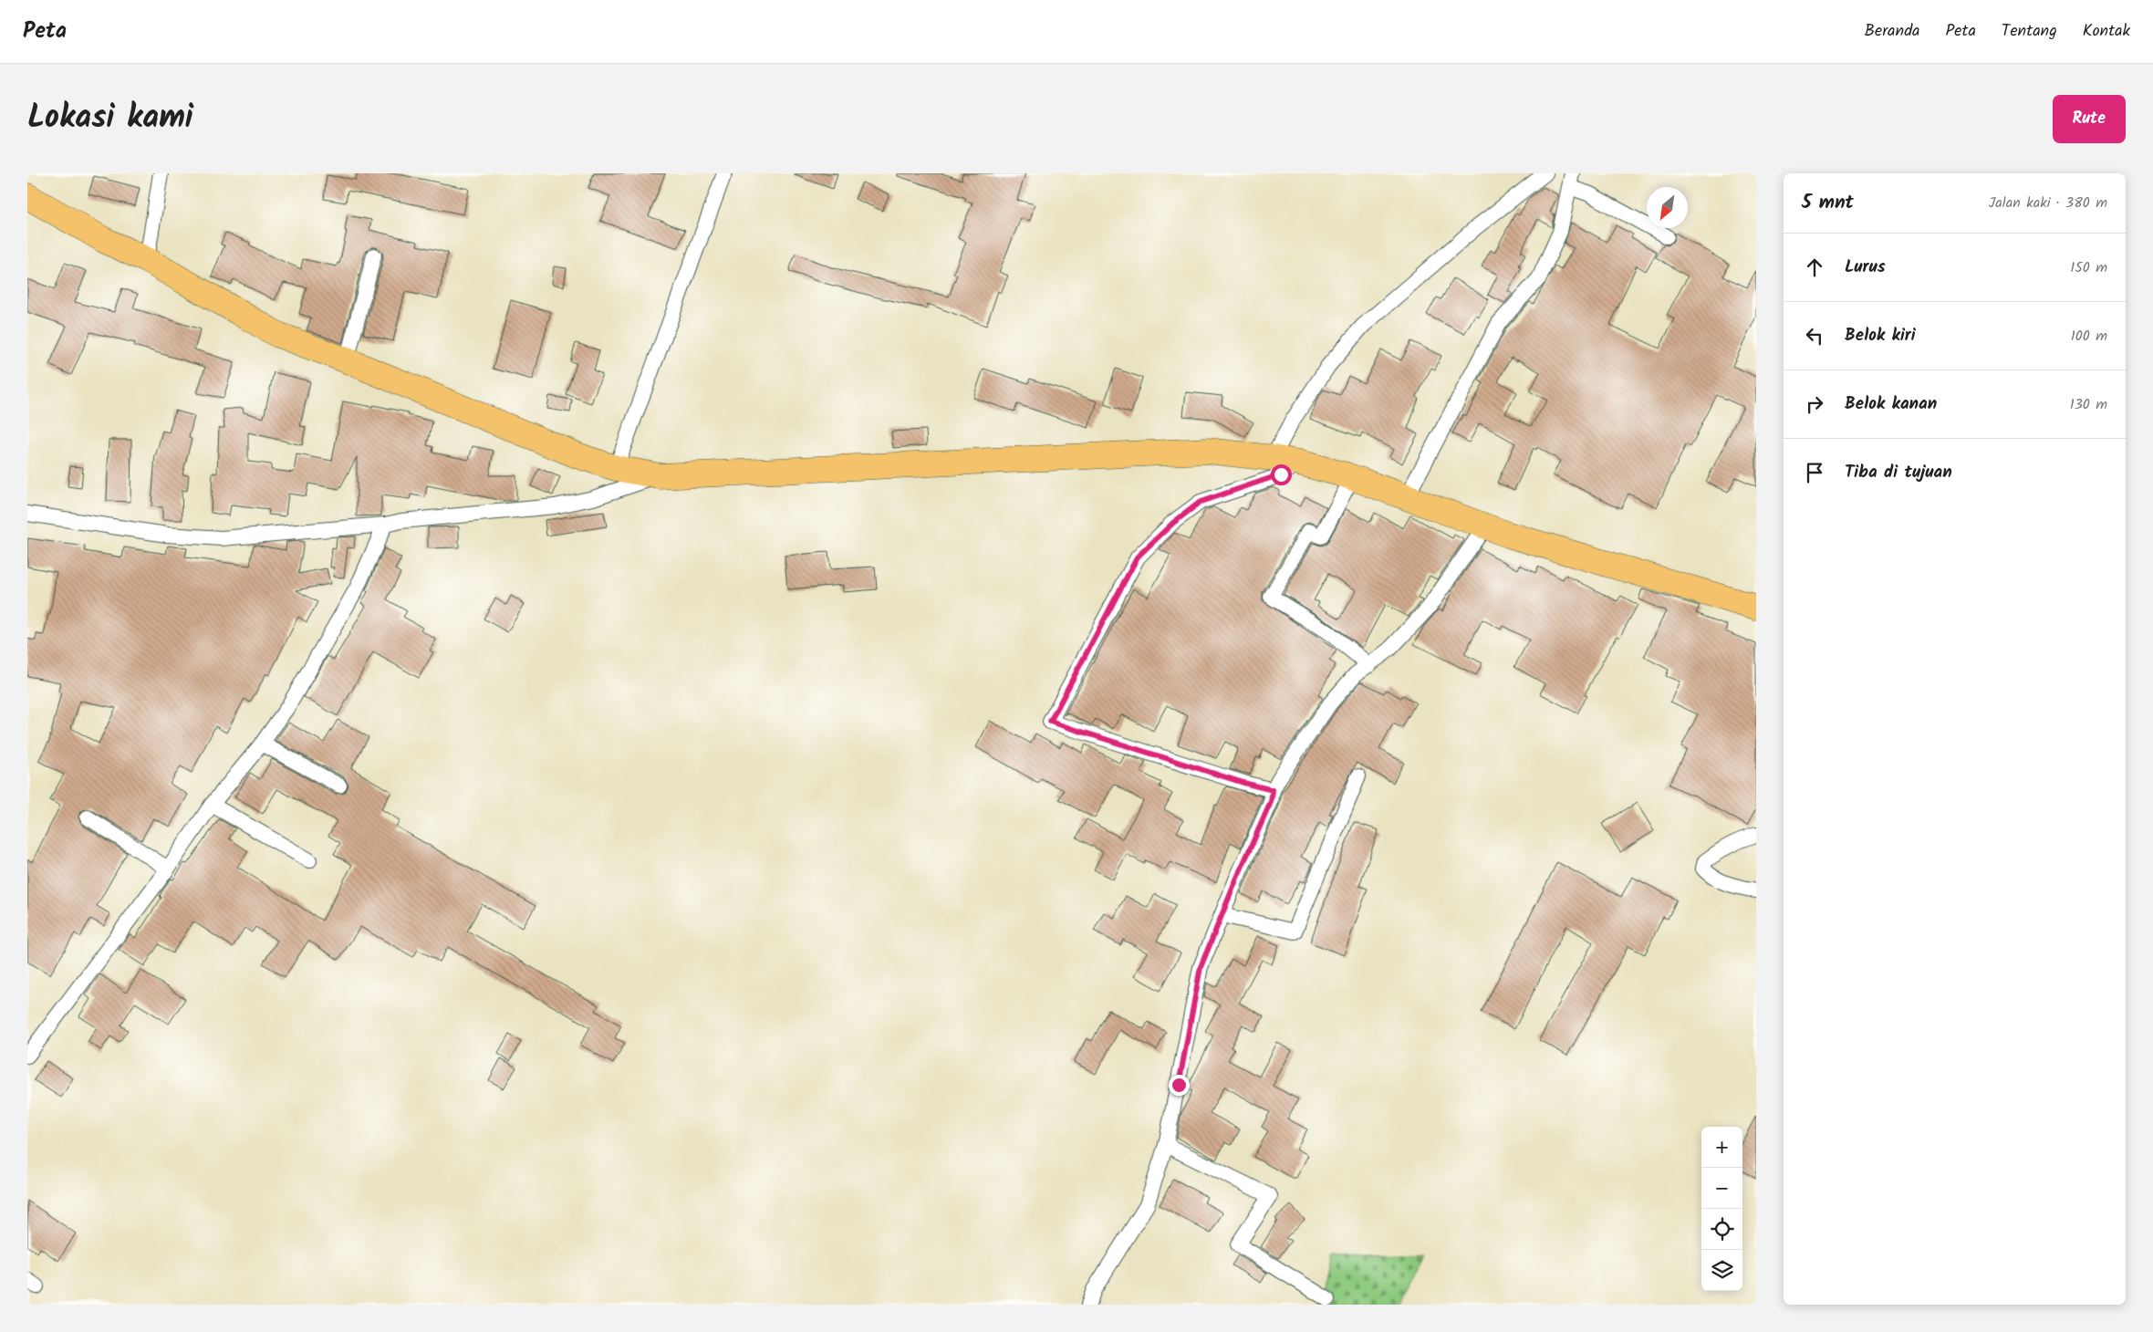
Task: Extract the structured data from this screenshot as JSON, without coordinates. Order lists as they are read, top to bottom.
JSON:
{
  "north": "bottom left",
  "page": {
    "header": "Peta",
    "nav": [
      "Beranda",
      "Peta",
      "Tentang",
      "Kontak"
    ],
    "title": "Lokasi kami",
    "buttons": "Rute",
    "heading": ["5 mnt", "Jalan kaki · 380 m"],
    "list": [
      ["Lurus", "150 m"],
      ["Belok kiri", "100 m"],
      ["Belok kanan", "130 m"],
      "Tiba di tujuan"
    ],
    "map_buttons": ["+", "−"]
  }
}
